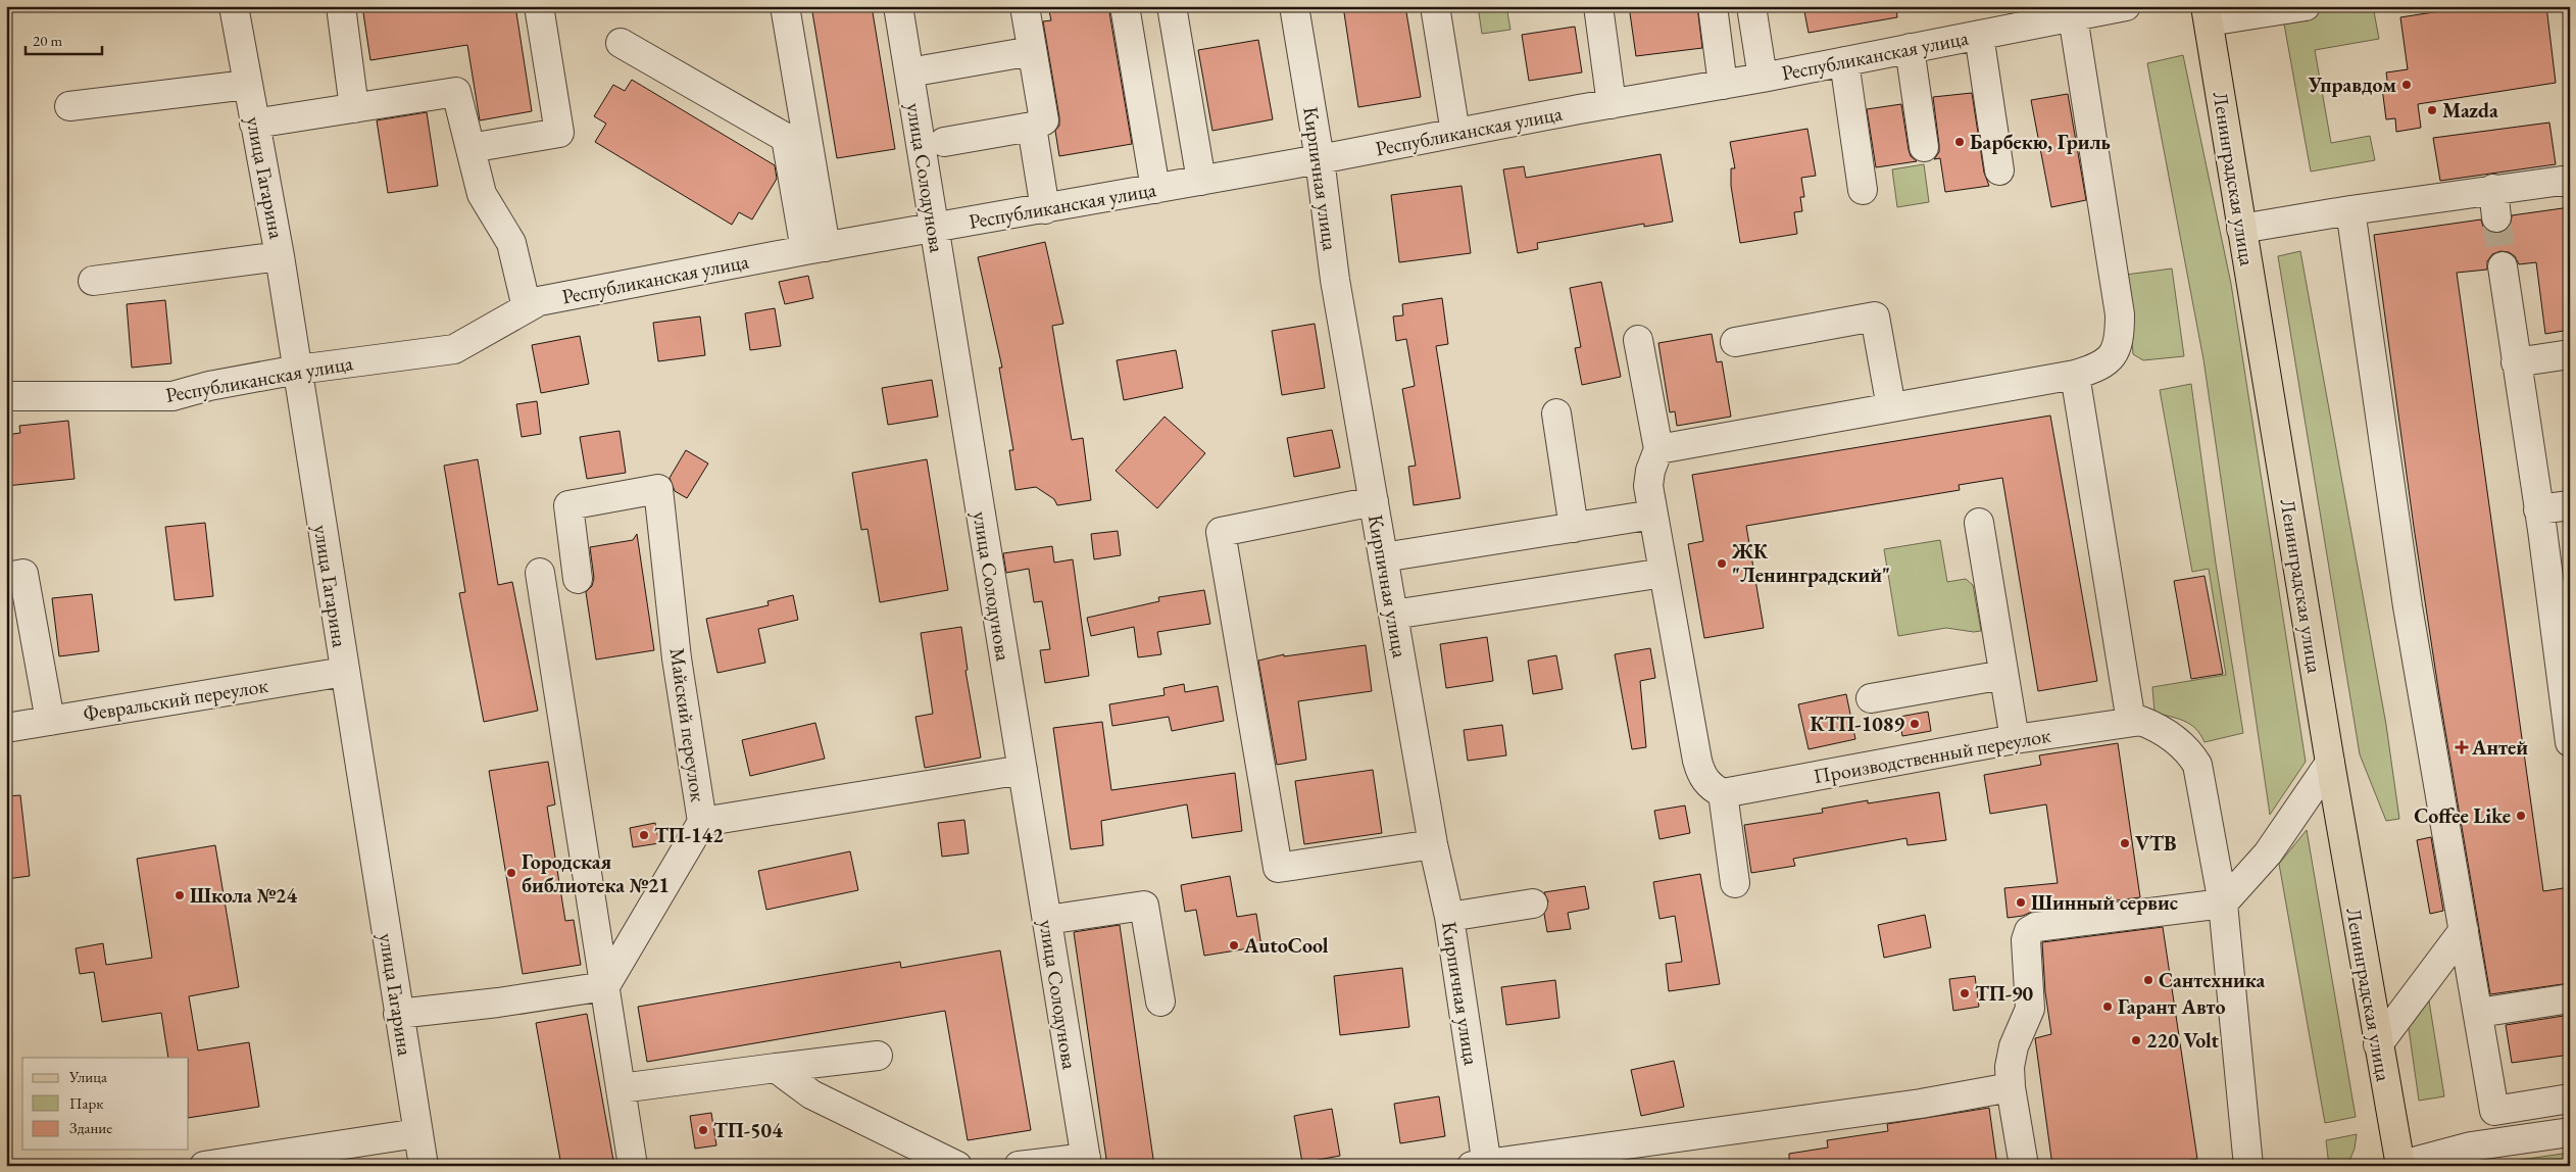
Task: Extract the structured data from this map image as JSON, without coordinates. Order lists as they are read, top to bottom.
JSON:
{
  "streets": {
    "main road": ["Ленинградская улица"],
    "street": [
      "Республиканская улица",
      "улица Гагарина",
      "улица Солодунова",
      "Кирпичная улица",
      "Февральский переулок",
      "Майский переулок",
      "Производственный переулок"
    ]
  },
  "crossings": [
    ["Республиканская улица", "улица Гагарина"],
    ["Республиканская улица", "улица Солодунова"],
    ["Республиканская улица", "Кирпичная улица"],
    ["улица Гагарина", "Февральский переулок"],
    ["улица Солодунова", "Майский переулок"]
  ],
  "places": {
    "other": [
      "Управдом",
      "Mazda",
      "Барбекю, Гриль",
      "ЖК \"Ленинградский\"",
      "КТП-1089",
      "Coffee Like",
      "ТП-142",
      "VTB",
      "Городская библиотека №21",
      "Школа №24",
      "Шинный сервис",
      "AutoCool",
      "Сантехника",
      "ТП-90",
      "Гарант Авто",
      "220 Volt",
      "ТП-504"
    ],
    "health": ["Антей"]
  },
  "legend": ["Улица", "Парк", "Здание"],
  "scale_bar": "20 m"
}
